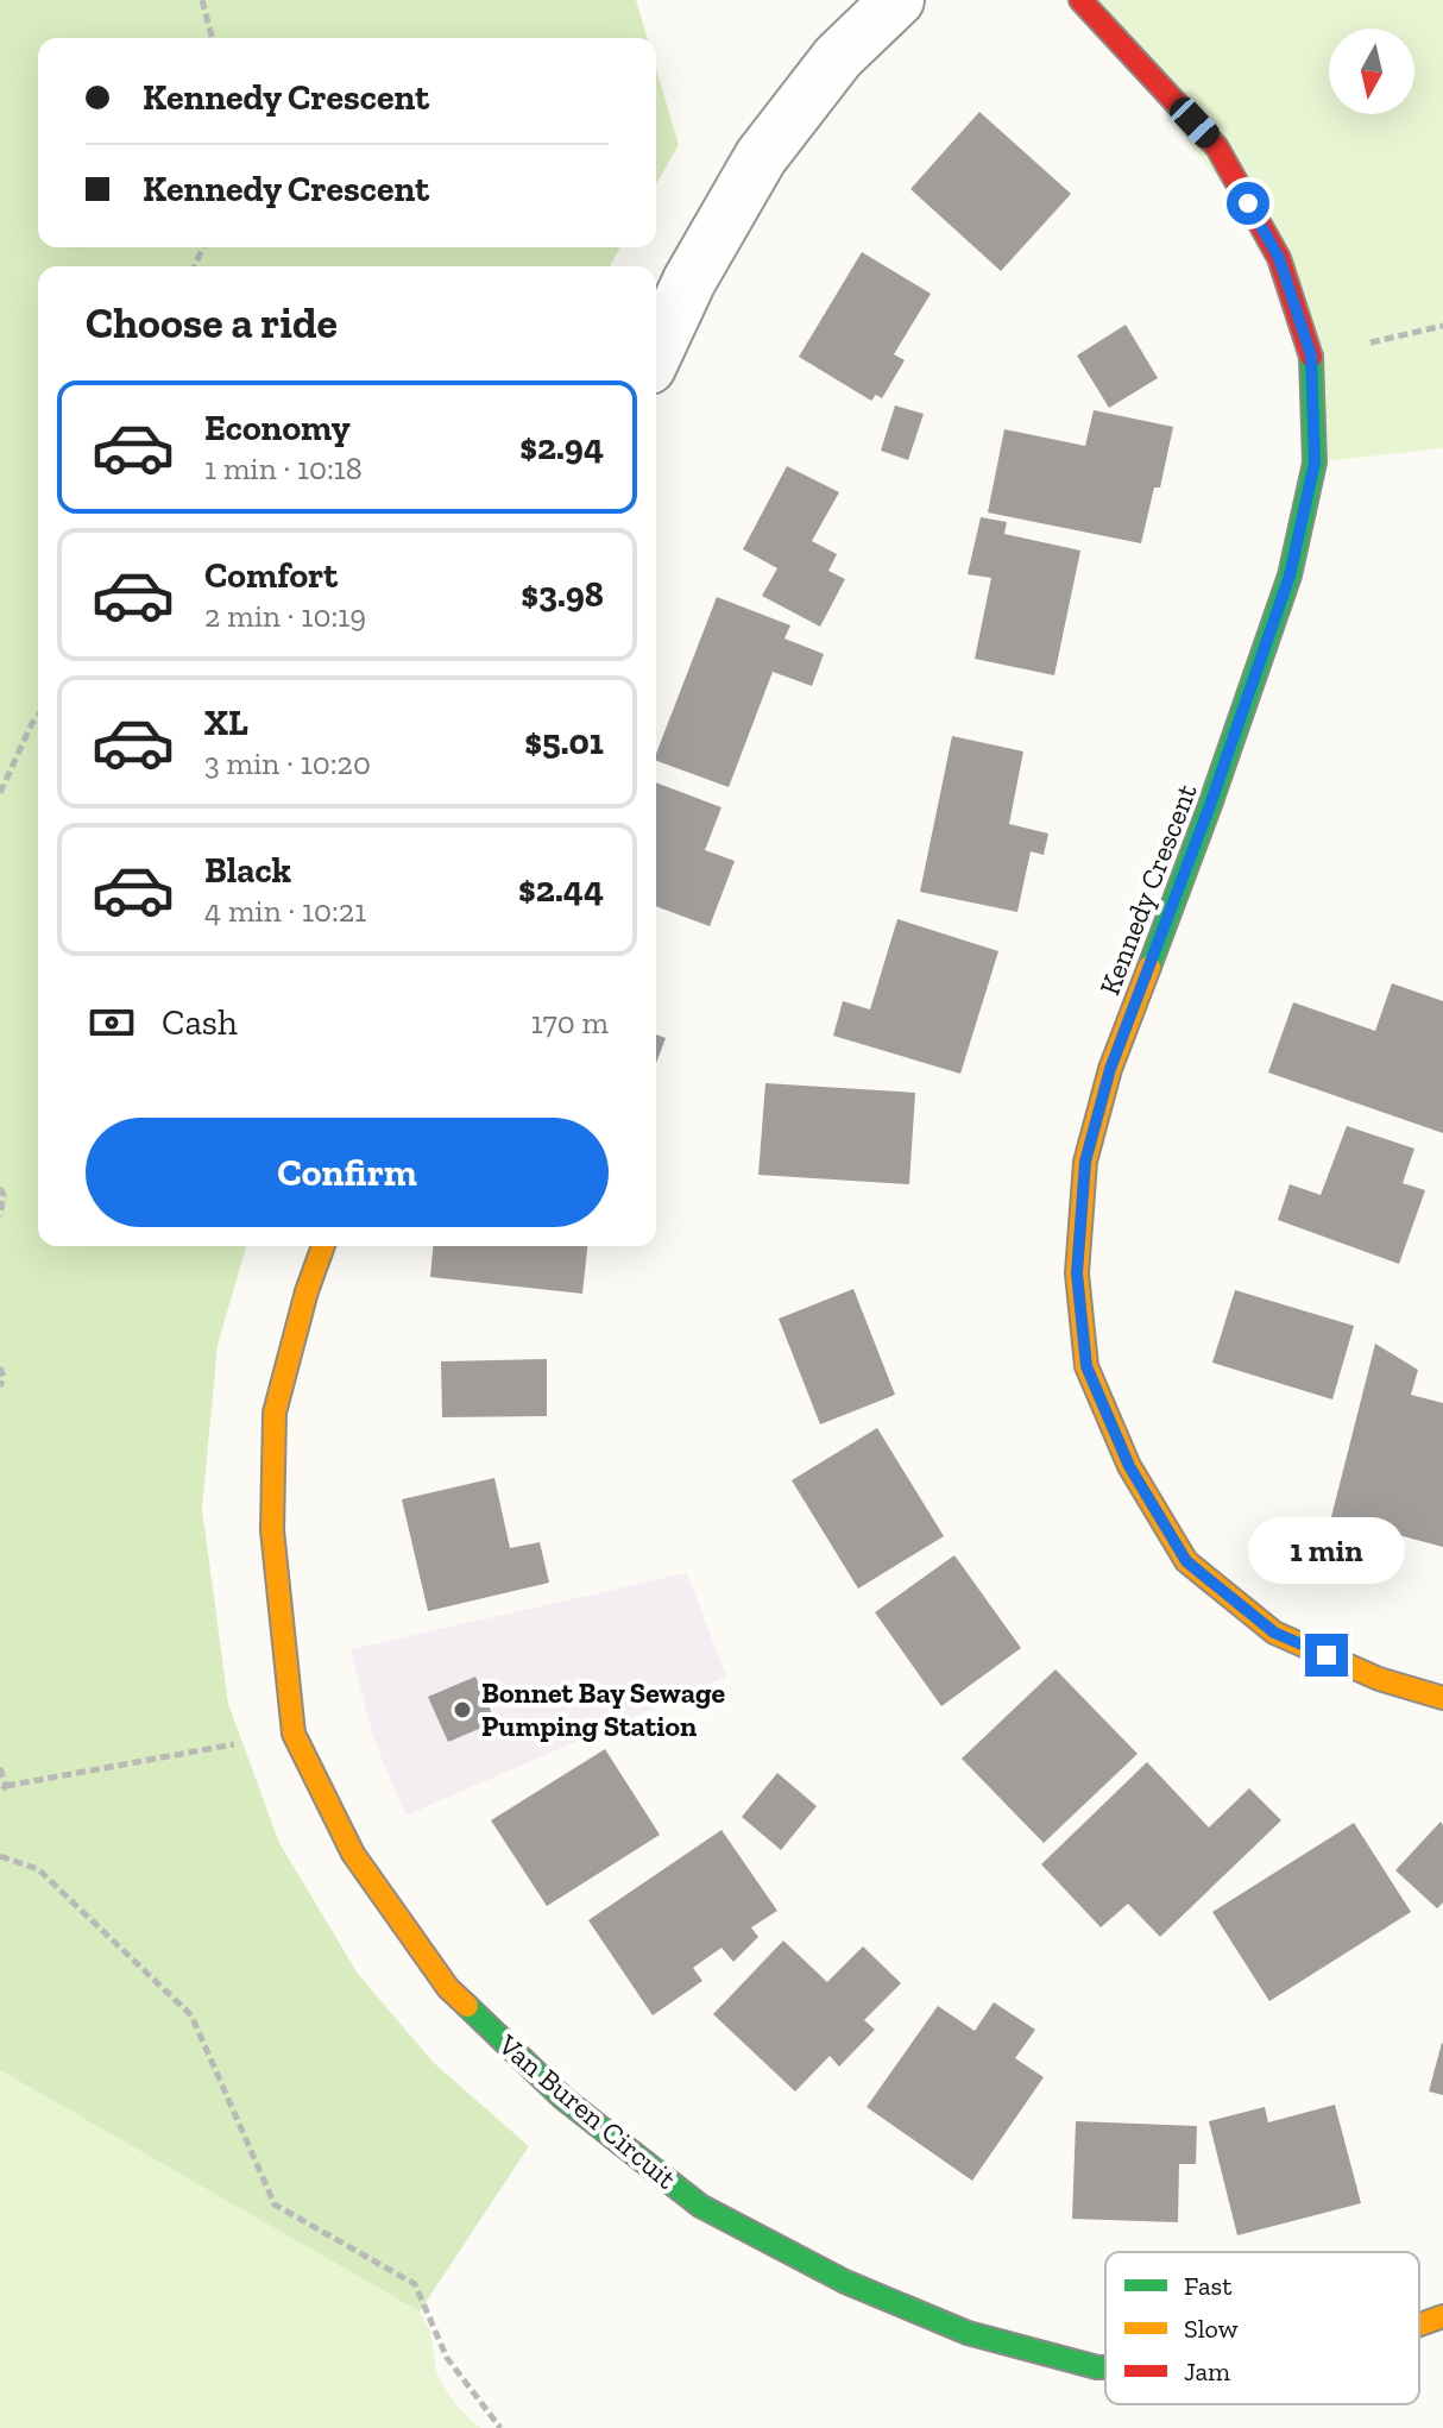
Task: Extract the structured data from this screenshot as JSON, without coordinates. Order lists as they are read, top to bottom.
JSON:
{
  "streets": {
    "street": ["Kennedy Crescent", "Van Buren Circuit"]
  },
  "places": ["Bonnet Bay Sewage Pumping Station"],
  "legend": ["Fast", "Slow", "Jam"],
  "north": "bottom",
  "page": {
    "banner": ["Kennedy Crescent", "Kennedy Crescent"],
    "heading": "Choose a ride",
    "list": [
      {
        "name": "Economy",
        "note": "1 min · 10:18",
        "value": "$2.94"
      },
      {
        "name": "Comfort",
        "note": "2 min · 10:19",
        "value": "$3.98"
      },
      {
        "name": "XL",
        "note": "3 min · 10:20",
        "value": "$5.01"
      },
      {
        "name": "Black",
        "note": "4 min · 10:21",
        "value": "$2.44"
      }
    ],
    "pay": ["Cash", "170 m"],
    "buttons": "Confirm",
    "bubble": "1 min"
  }
}
